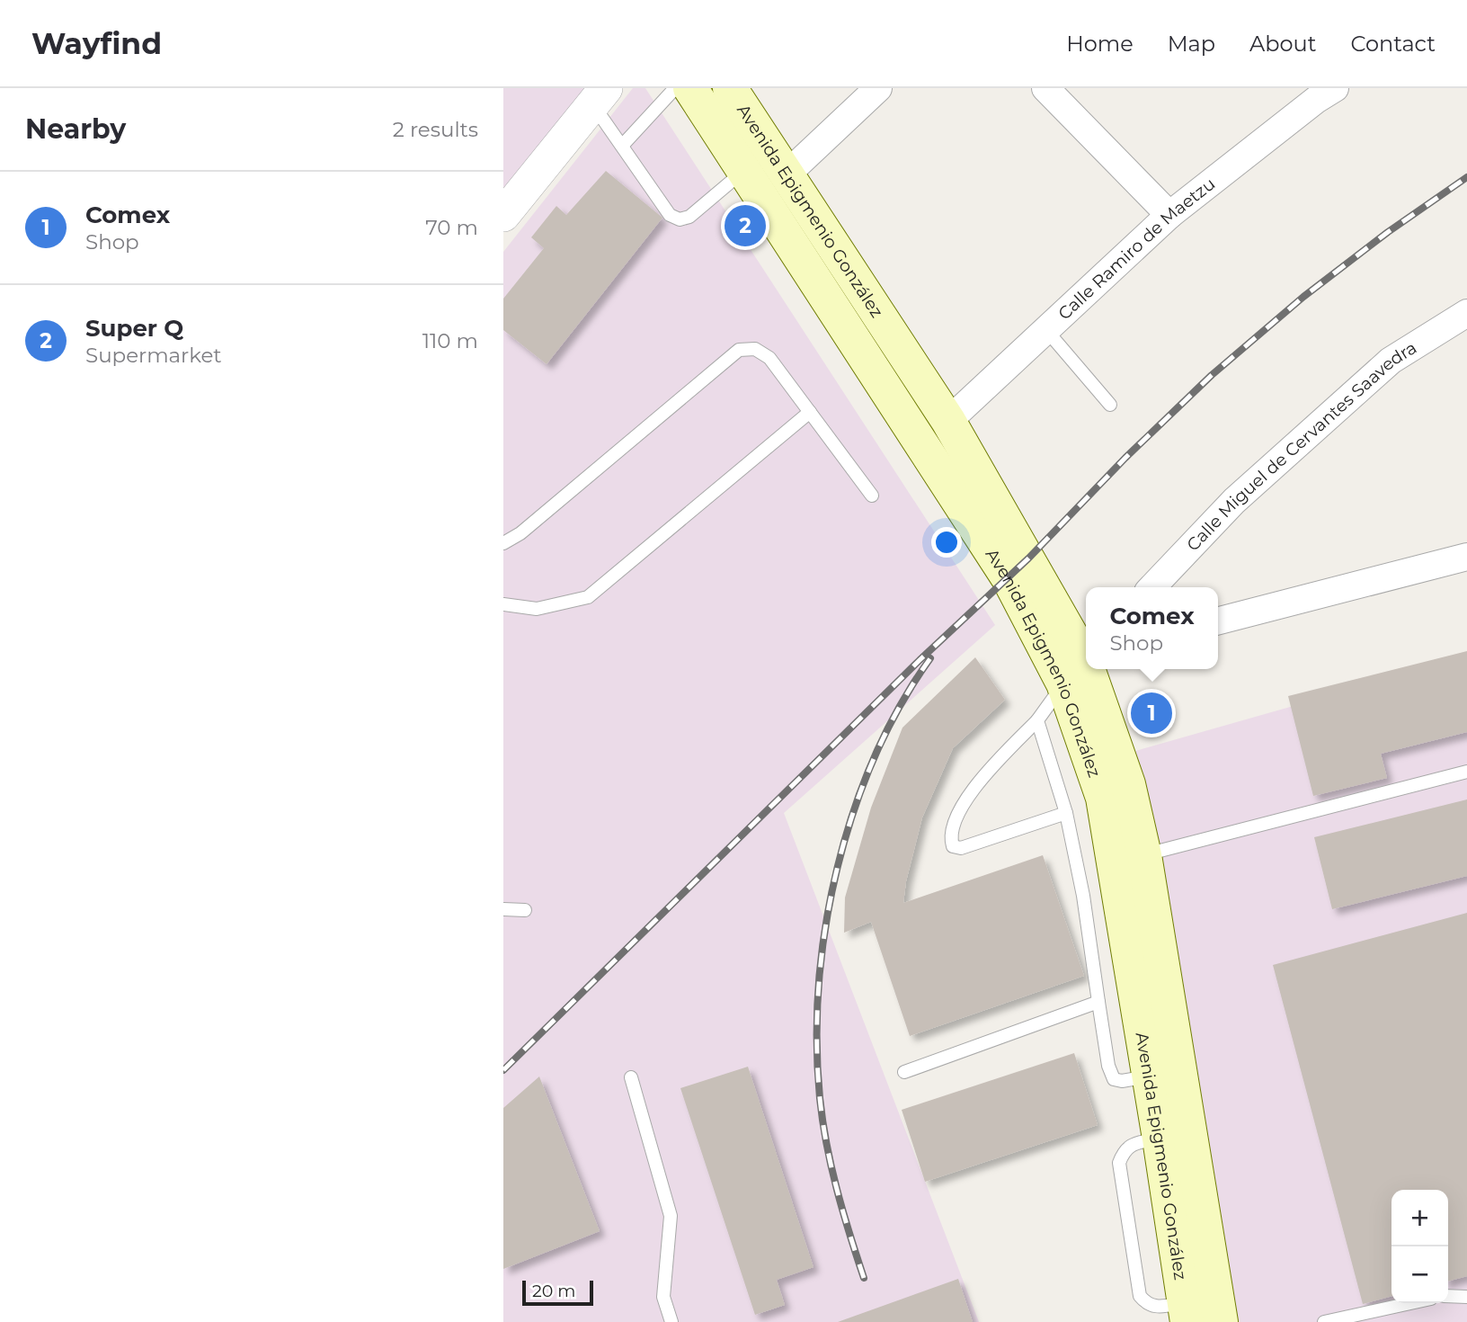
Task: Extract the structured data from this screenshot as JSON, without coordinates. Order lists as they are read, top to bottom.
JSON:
{
  "streets": {
    "main road": ["Avenida Epigmenio González"],
    "street": ["Calle Ramiro de Maetzu", "Calle Miguel de Cervantes Saavedra"]
  },
  "crossings": [
    ["Avenida Epigmenio González", "Calle Ramiro de Maetzu"]
  ],
  "scale_bar": "20 m",
  "page": {
    "header": "Wayfind",
    "nav": [
      "Home",
      "Map",
      "About",
      "Contact"
    ],
    "heading": ["Nearby", "2 results"],
    "list": [
      {
        "mark": "1",
        "name": "Comex",
        "note": "Shop",
        "value": "70 m"
      },
      {
        "mark": "2",
        "name": "Super Q",
        "note": "Supermarket",
        "value": "110 m"
      }
    ],
    "pins": ["2", "1"],
    "popup": ["Comex", "Shop"],
    "map_buttons": ["+", "−"],
    "scale": "20 m"
  }
}
